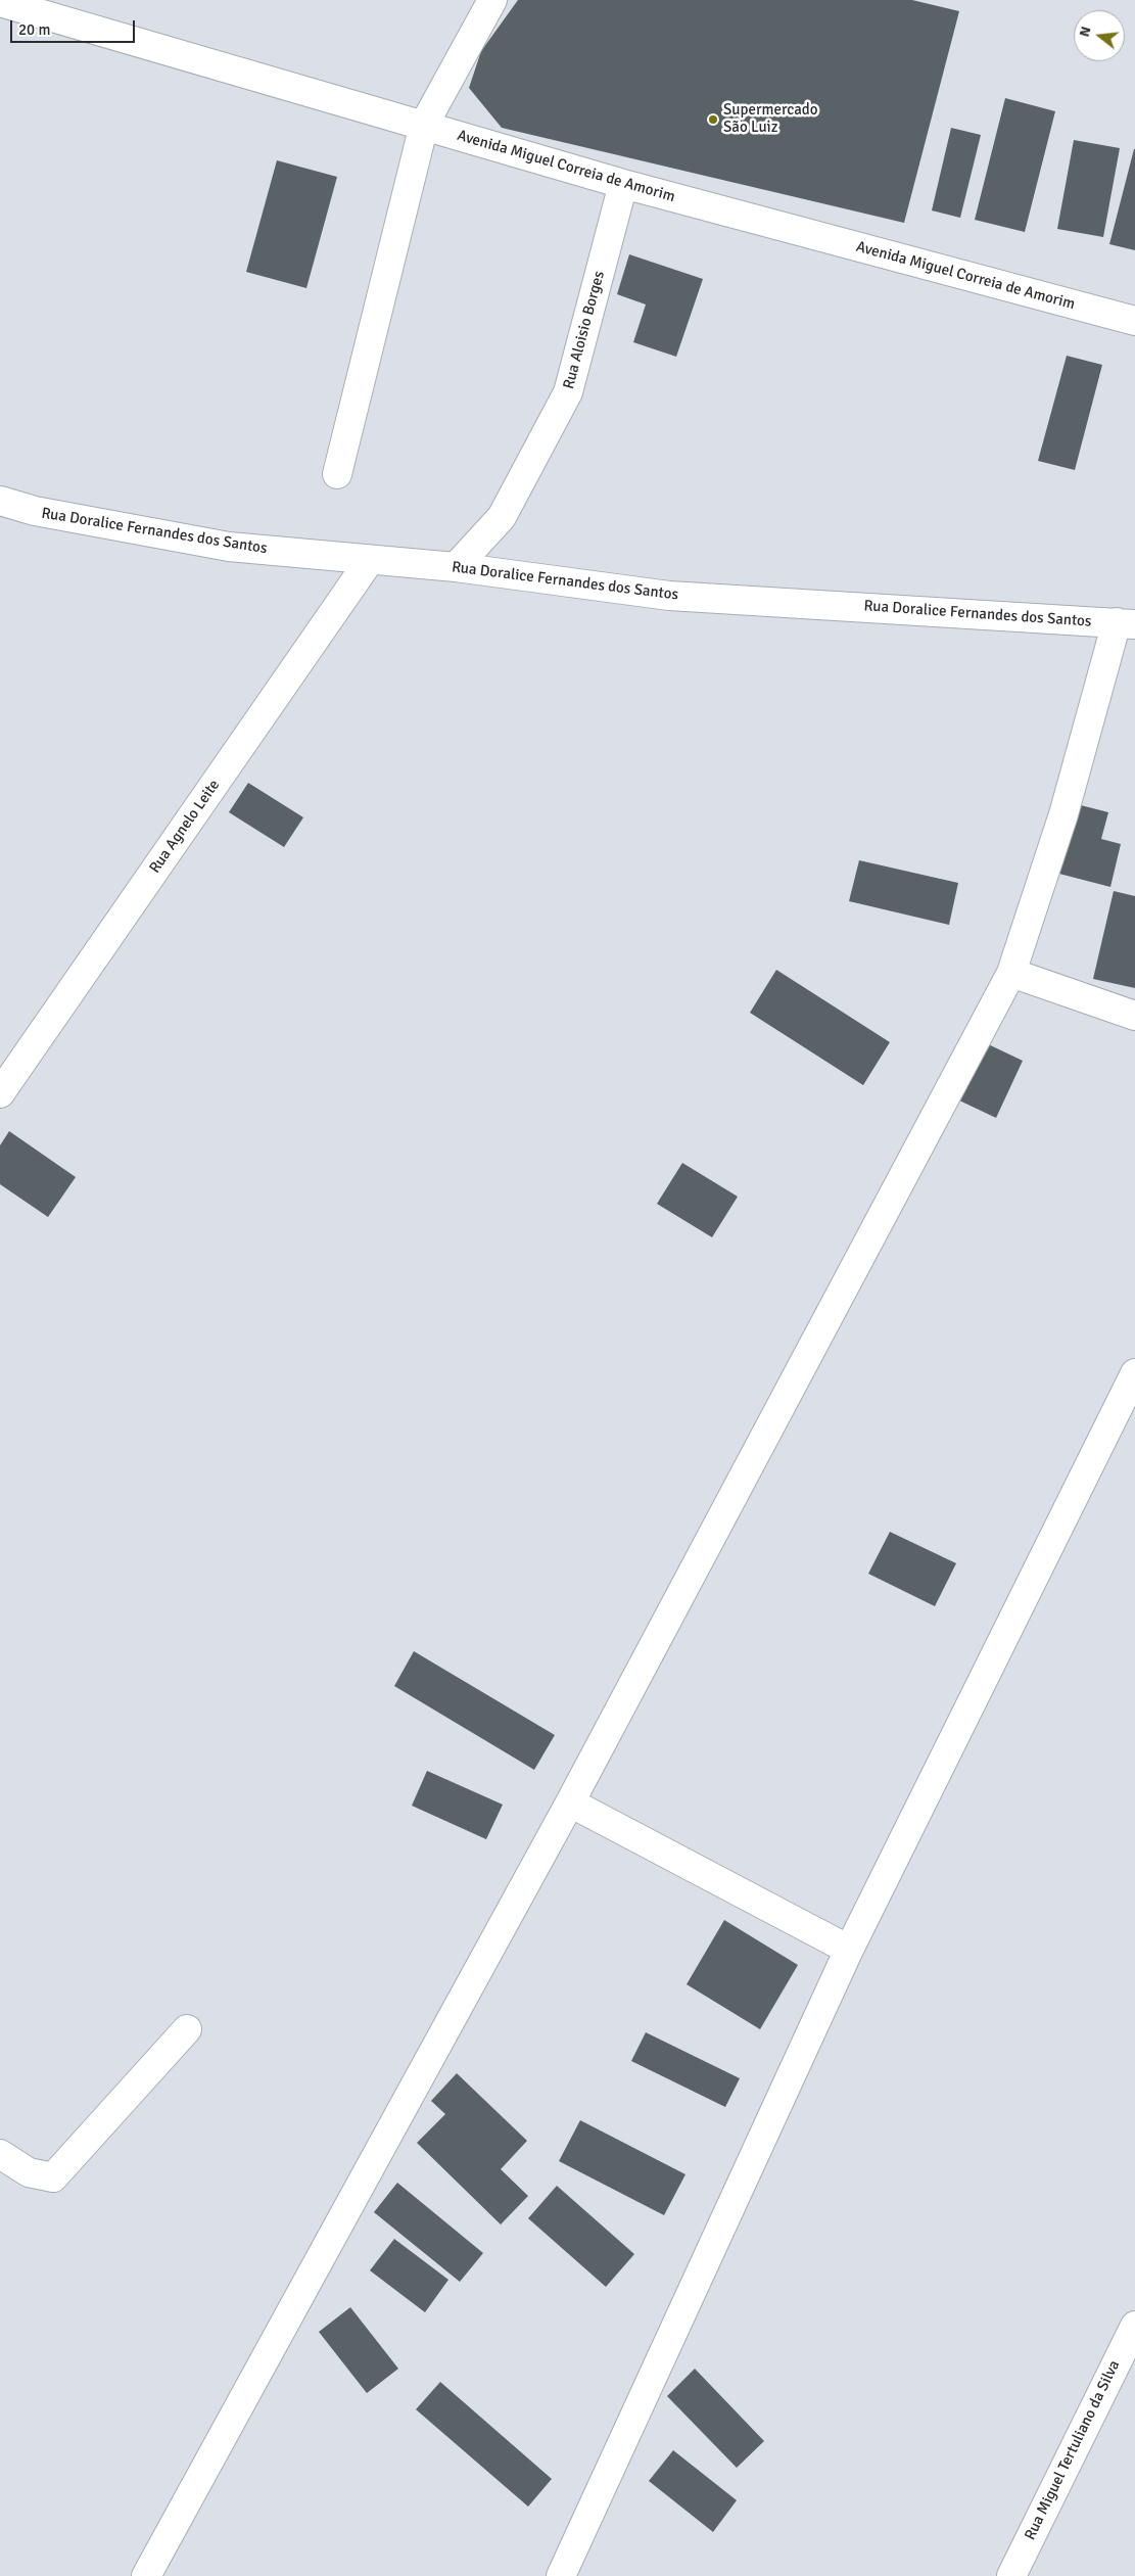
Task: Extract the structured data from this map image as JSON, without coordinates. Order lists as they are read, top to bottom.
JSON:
{
  "streets": {
    "street": [
      "Avenida Miguel Correia de Amorim",
      "Rua Aloisio Borges",
      "Rua Doralice Fernandes dos Santos",
      "Rua Agnelo Leite",
      "Rua Miguel Tertuliano da Silva"
    ]
  },
  "crossings": [
    ["Avenida Miguel Correia de Amorim", "Rua Aloisio Borges"],
    ["Rua Aloisio Borges", "Rua Doralice Fernandes dos Santos"],
    ["Rua Doralice Fernandes dos Santos", "Rua Agnelo Leite"]
  ],
  "places": ["Supermercado São Luiz"],
  "scale_bar": "20 m",
  "north": "left"
}
